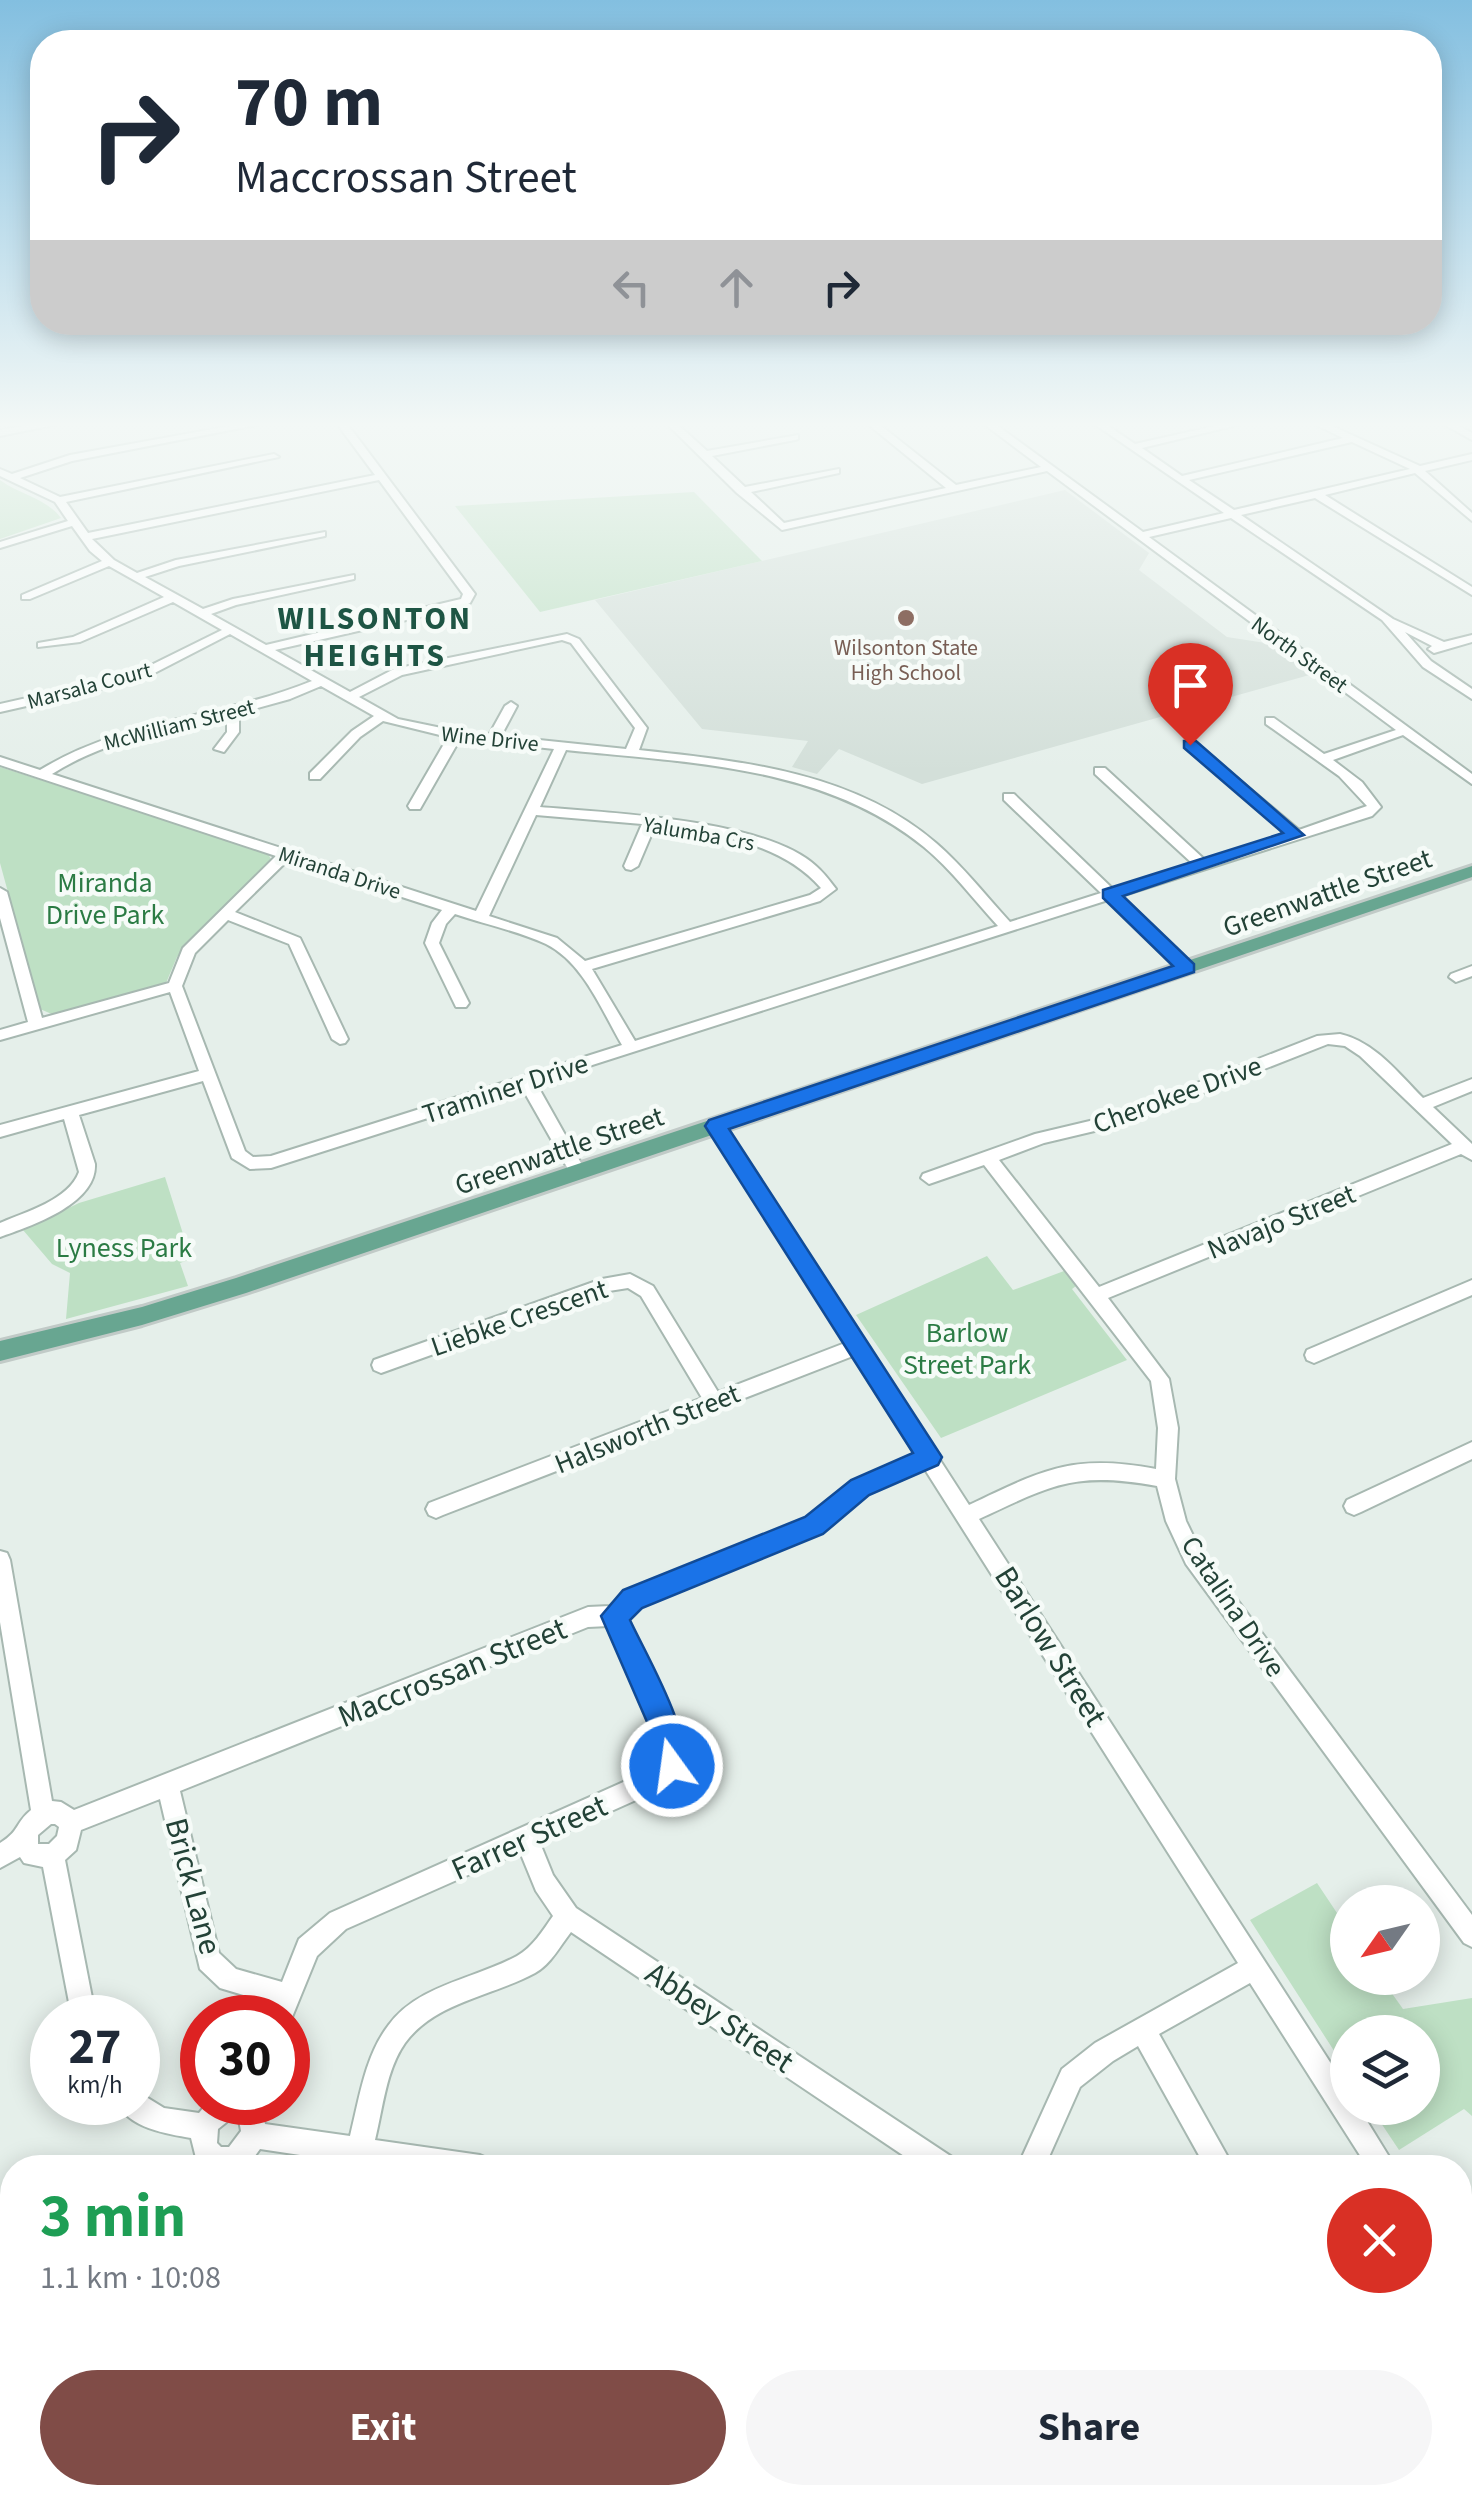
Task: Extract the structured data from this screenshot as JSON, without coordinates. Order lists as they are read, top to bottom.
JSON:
{
  "streets": {
    "main road": ["Greenwattle Street"],
    "street": [
      "North Street",
      "Marsala Court",
      "McWilliam Street",
      "Wine Drive",
      "Yalumba Crs",
      "Miranda Drive",
      "Traminer Drive",
      "Cherokee Drive",
      "Navajo Street",
      "Liebke Crescent",
      "Halsworth Street",
      "Catalina Drive",
      "Barlow Street",
      "Maccrossan Street",
      "Farrer Street",
      "Brick Lane",
      "Abbey Street"
    ]
  },
  "crossings": [
    ["Marsala Court", "Wine Drive"],
    ["McWilliam Street", "Wine Drive"],
    ["McWilliam Street", "Miranda Drive"],
    ["Wine Drive", "Traminer Drive"],
    ["Yalumba Crs", "Miranda Drive"],
    ["Miranda Drive", "Traminer Drive"],
    ["Greenwattle Street", "Barlow Street"],
    ["Cherokee Drive", "Catalina Drive"],
    ["Navajo Street", "Catalina Drive"],
    ["Liebke Crescent", "Halsworth Street"],
    ["Halsworth Street", "Barlow Street"],
    ["Barlow Street", "Maccrossan Street"],
    ["Maccrossan Street", "Farrer Street"],
    ["Maccrossan Street", "Brick Lane"],
    ["Farrer Street", "Abbey Street"]
  ],
  "districts": ["WILSONTON HEIGHTS"],
  "parks": ["Miranda Drive Park", "Lyness Park", "Barlow Street Park"],
  "places": ["Wilsonton State High School"],
  "north": "bottom left",
  "page": {
    "turn": ["70 m", "Maccrossan Street"],
    "speed": "27 km/h",
    "limit": "30",
    "heading": ["3 min", "1.1 km · 10:08"],
    "buttons": ["Exit", "Share"]
  }
}
